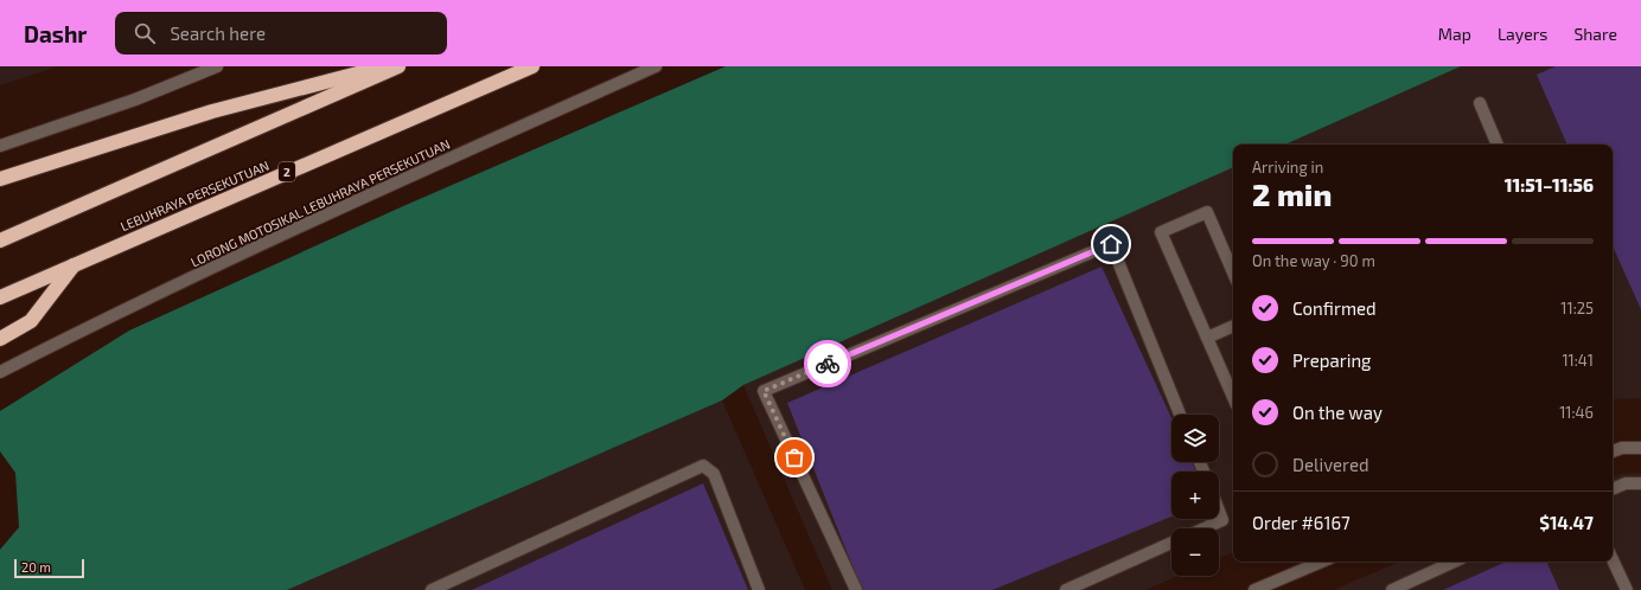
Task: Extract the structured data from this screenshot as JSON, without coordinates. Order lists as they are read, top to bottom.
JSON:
{
  "streets": {
    "highway": ["2", "LEBUHRAYA PERSEKUTUAN"],
    "street": ["LORONG MOTOSIKAL LEBUHRAYA PERSEKUTUAN"]
  },
  "scale_bar": "20 m",
  "page": {
    "header": "Dashr",
    "search": "Search here",
    "nav": ["Map", "Layers", "Share"],
    "heading": ["2 min", "Arriving in", "11:51–11:56"],
    "panel": ["Order #6167", "$14.47"],
    "bar": "On the way · 90 m",
    "list": [
      ["Confirmed", "11:25"],
      ["Preparing", "11:41"],
      ["On the way", "11:46"],
      "Delivered"
    ],
    "map_buttons": ["+", "−"],
    "scale": "20 m"
  }
}
